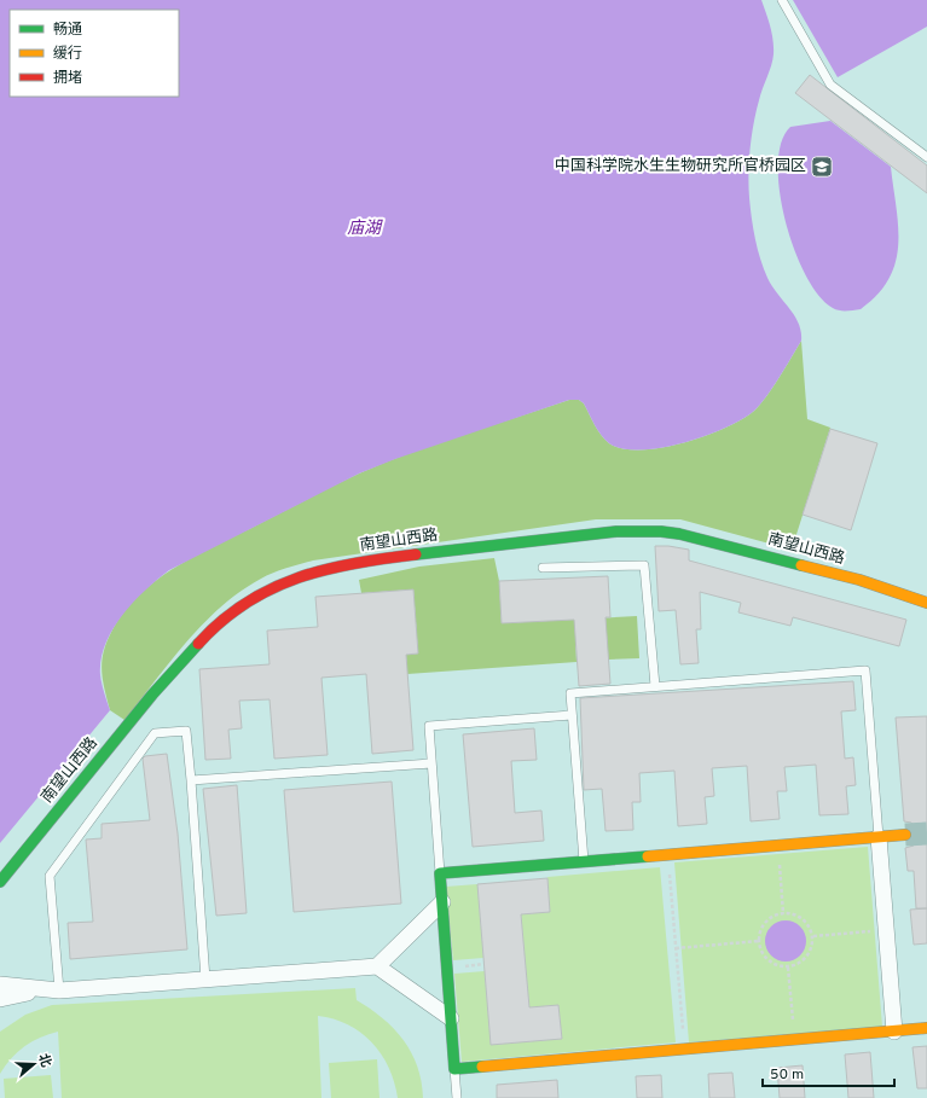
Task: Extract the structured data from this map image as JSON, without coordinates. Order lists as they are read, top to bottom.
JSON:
{
  "streets": {
    "street": ["南望山西路"]
  },
  "water": ["庙湖"],
  "places": {
    "school or university": ["中国科学院水生生物研究所官桥园区"]
  },
  "legend": ["畅通", "缓行", "拥堵"],
  "scale_bar": "50 m",
  "north": "right"
}
